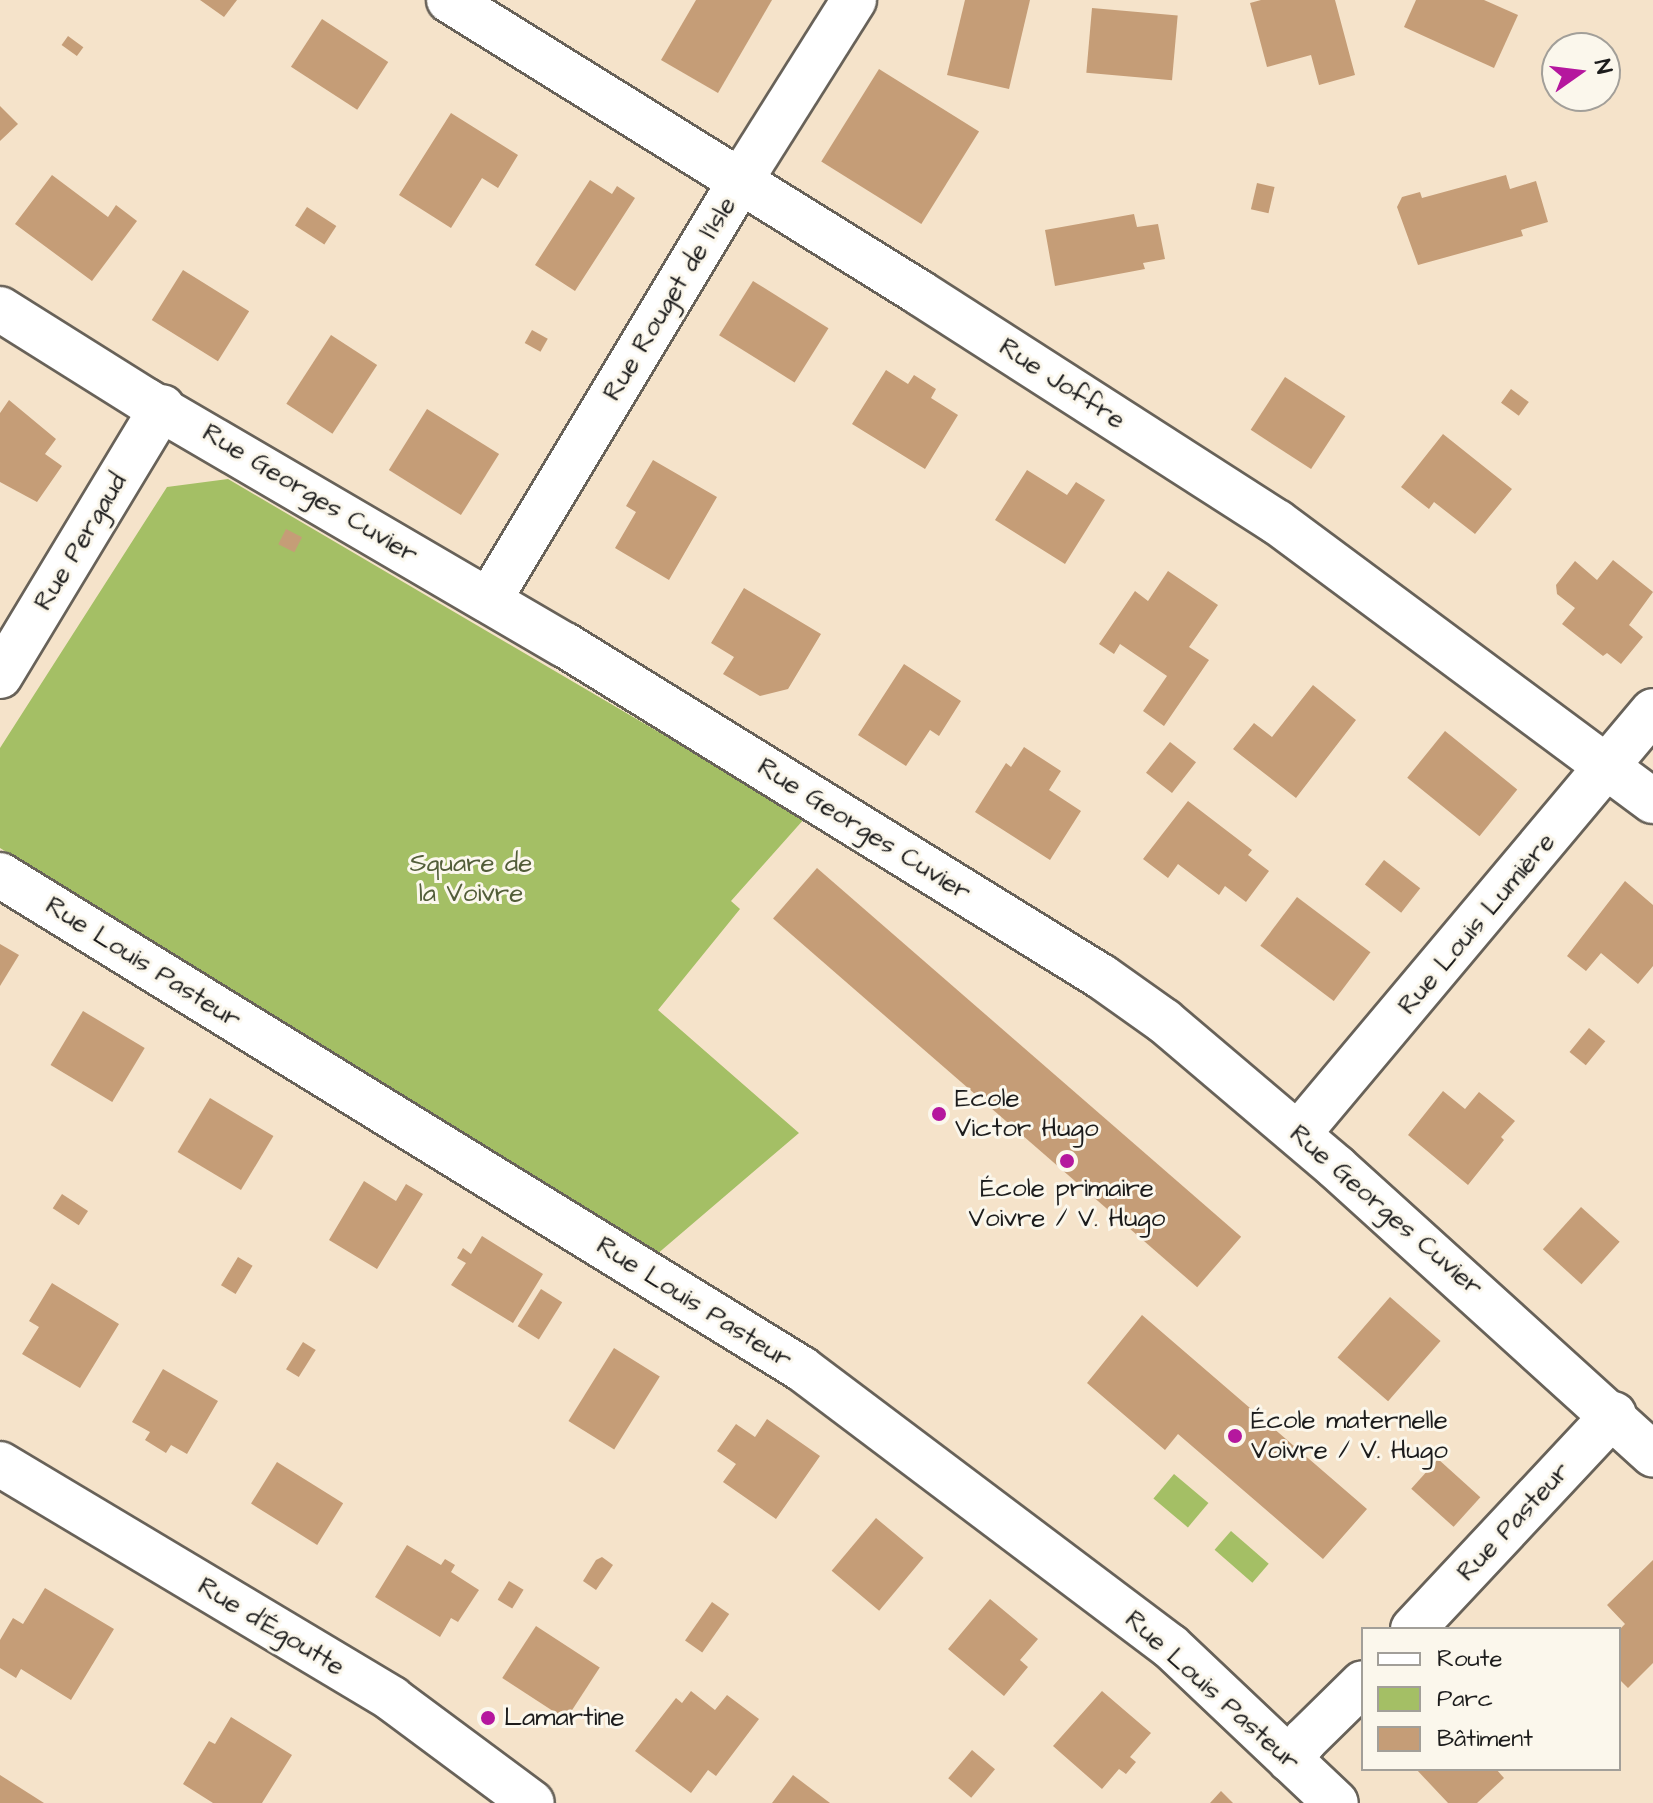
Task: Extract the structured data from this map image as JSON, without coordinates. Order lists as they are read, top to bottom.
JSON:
{
  "streets": {
    "street": [
      "Rue Rouget de l'Isle",
      "Rue Joffre",
      "Rue Georges Cuvier",
      "Rue Pergaud",
      "Rue Louis Lumière",
      "Rue Louis Pasteur",
      "Rue Pasteur",
      "Rue d'Égoutte"
    ]
  },
  "crossings": [
    ["Rue Rouget de l'Isle", "Rue Joffre"],
    ["Rue Rouget de l'Isle", "Rue Georges Cuvier"],
    ["Rue Joffre", "Rue Louis Lumière"],
    ["Rue Georges Cuvier", "Rue Pergaud"],
    ["Rue Georges Cuvier", "Rue Louis Lumière"],
    ["Rue Georges Cuvier", "Rue Pasteur"]
  ],
  "parks": ["Square de la Voivre"],
  "places": [
    "Ecole Victor Hugo",
    "École primaire Voivre / V. Hugo",
    "École maternelle Voivre / V. Hugo",
    "Lamartine"
  ],
  "legend": ["Route", "Parc", "Bâtiment"],
  "north": "right"
}
